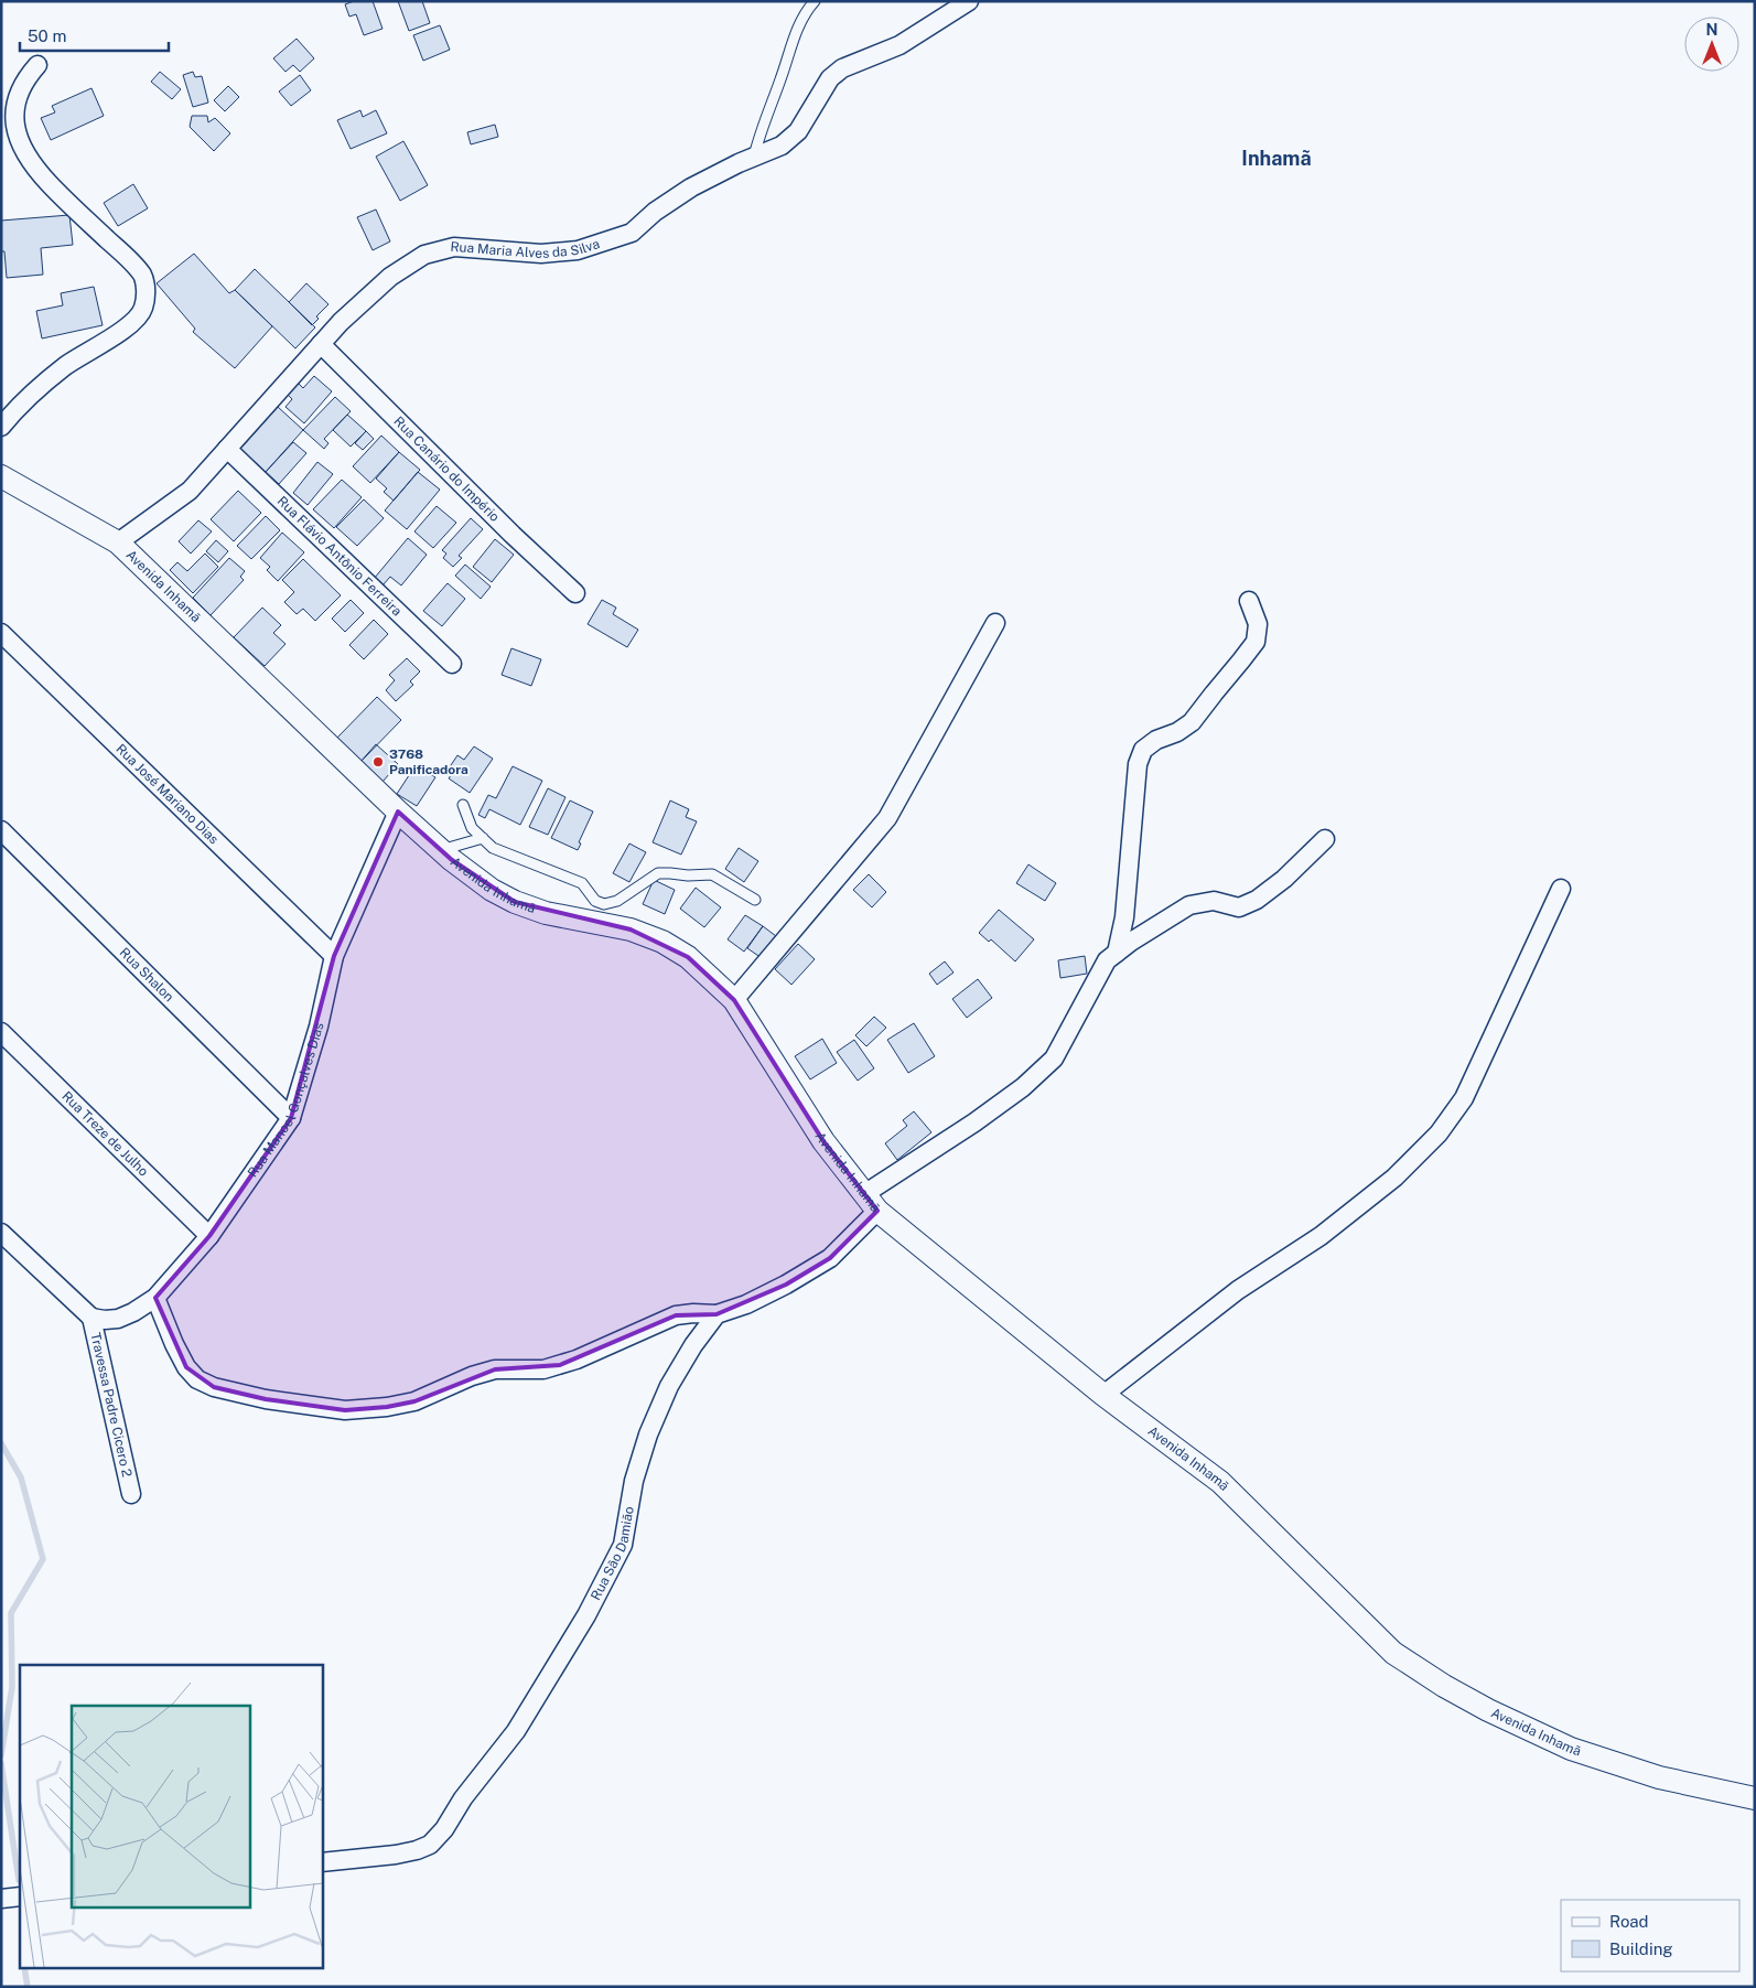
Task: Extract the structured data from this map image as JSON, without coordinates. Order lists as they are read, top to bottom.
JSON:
{
  "streets": {
    "street": [
      "Rua Maria Alves da Silva",
      "Rua Canário do Império",
      "Rua Flávio Antônio Ferreira",
      "Avenida Inhamã",
      "Rua José Mariano Dias",
      "Rua Shalon",
      "Rua Manoel Gonçalves Dias",
      "Rua Treze de Julho",
      "Travessa Padre Cicero 2",
      "Rua São Damião"
    ]
  },
  "crossings": [
    ["Rua Maria Alves da Silva", "Rua Canário do Império"],
    ["Rua Maria Alves da Silva", "Rua Flávio Antônio Ferreira"],
    ["Rua Maria Alves da Silva", "Avenida Inhamã"],
    ["Avenida Inhamã", "Rua Manoel Gonçalves Dias"],
    ["Rua José Mariano Dias", "Rua Manoel Gonçalves Dias"],
    ["Rua Shalon", "Rua Manoel Gonçalves Dias"],
    ["Rua Manoel Gonçalves Dias", "Rua Treze de Julho"],
    ["Rua Manoel Gonçalves Dias", "Travessa Padre Cicero 2"]
  ],
  "districts": ["Inhamã"],
  "places": ["3768 Panificadora"],
  "legend": ["Road", "Building"],
  "scale_bar": "50 m",
  "north": "top"
}
